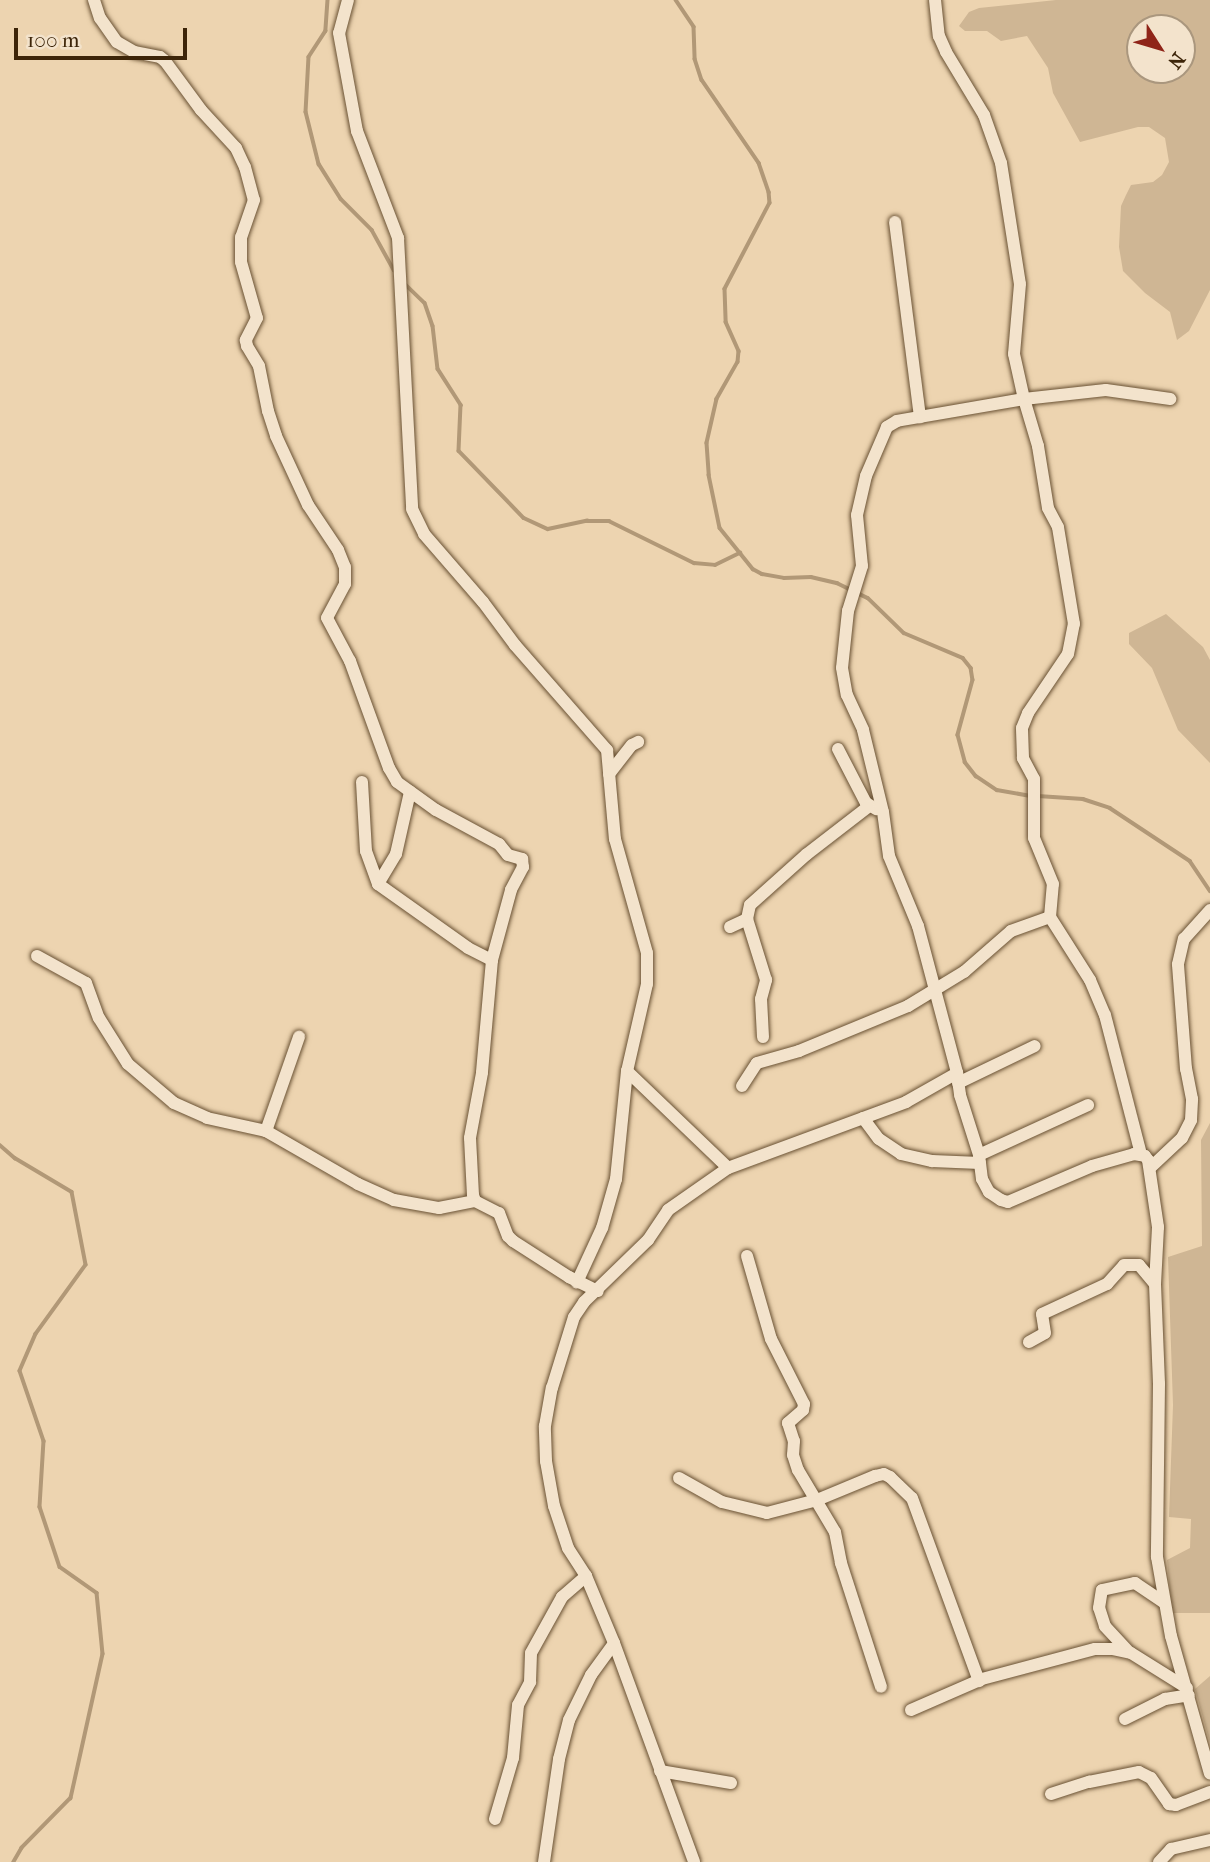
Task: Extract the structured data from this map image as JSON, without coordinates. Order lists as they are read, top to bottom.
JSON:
{
  "scale_bar": "100 m",
  "north": "bottom right"
}
